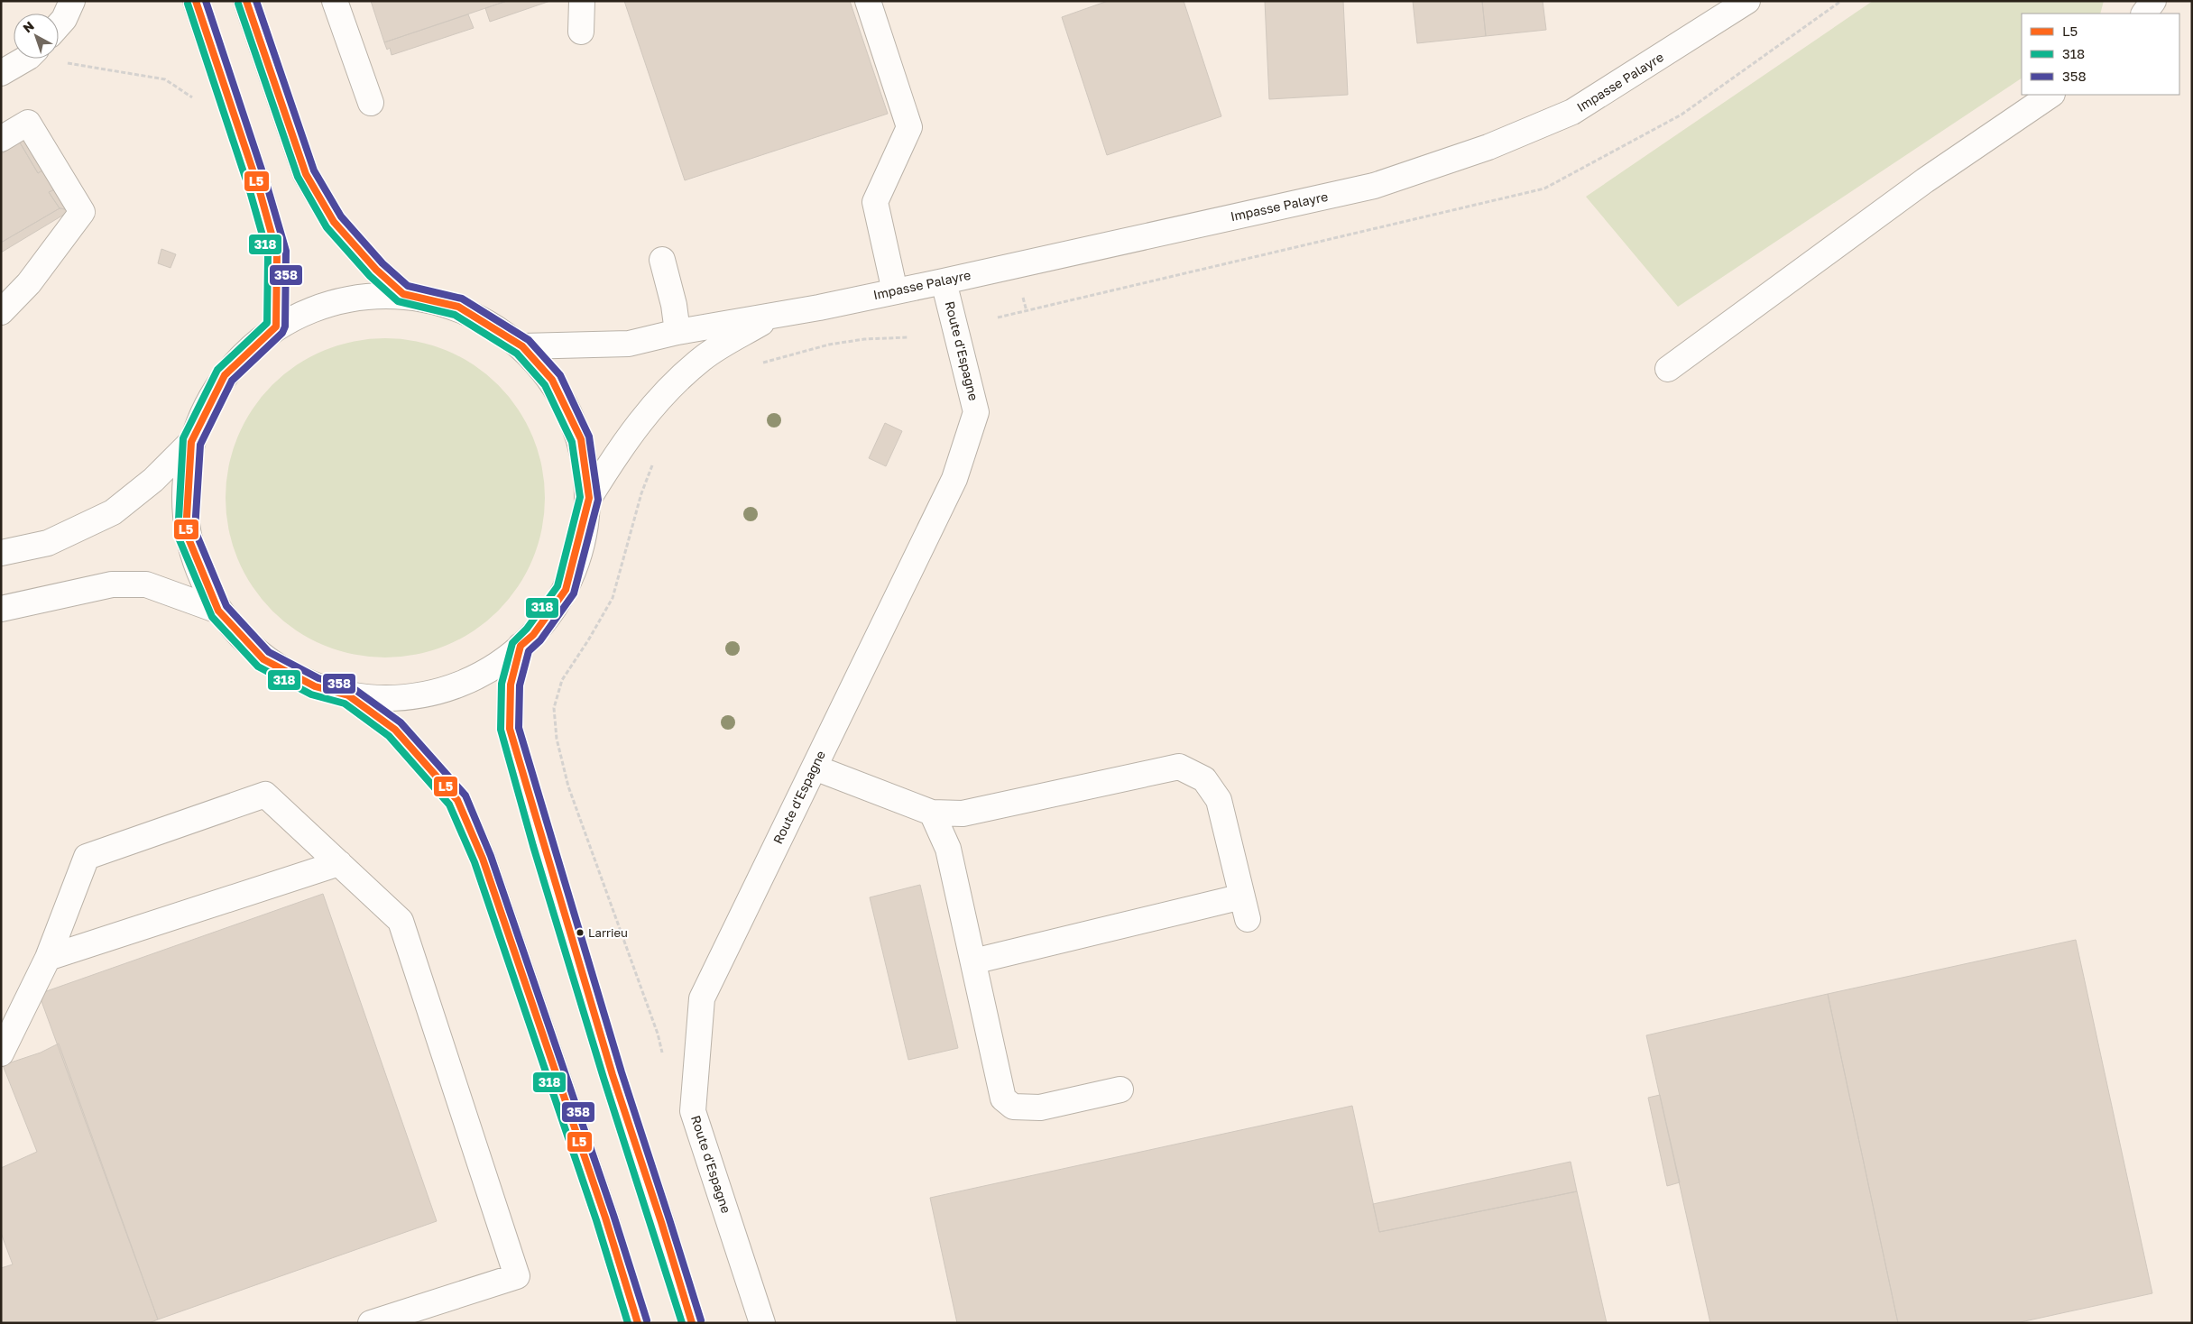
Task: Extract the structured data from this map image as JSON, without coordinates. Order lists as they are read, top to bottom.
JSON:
{
  "streets": {
    "main road": ["Impasse Palayre", "Route d'Espagne"]
  },
  "crossings": [
    ["Impasse Palayre", "Route d'Espagne"]
  ],
  "places": ["Larrieu"],
  "lines": ["transit line L5", "transit line 358", "transit line 318"],
  "legend": ["L5", "318", "358"],
  "north": "top left"
}
